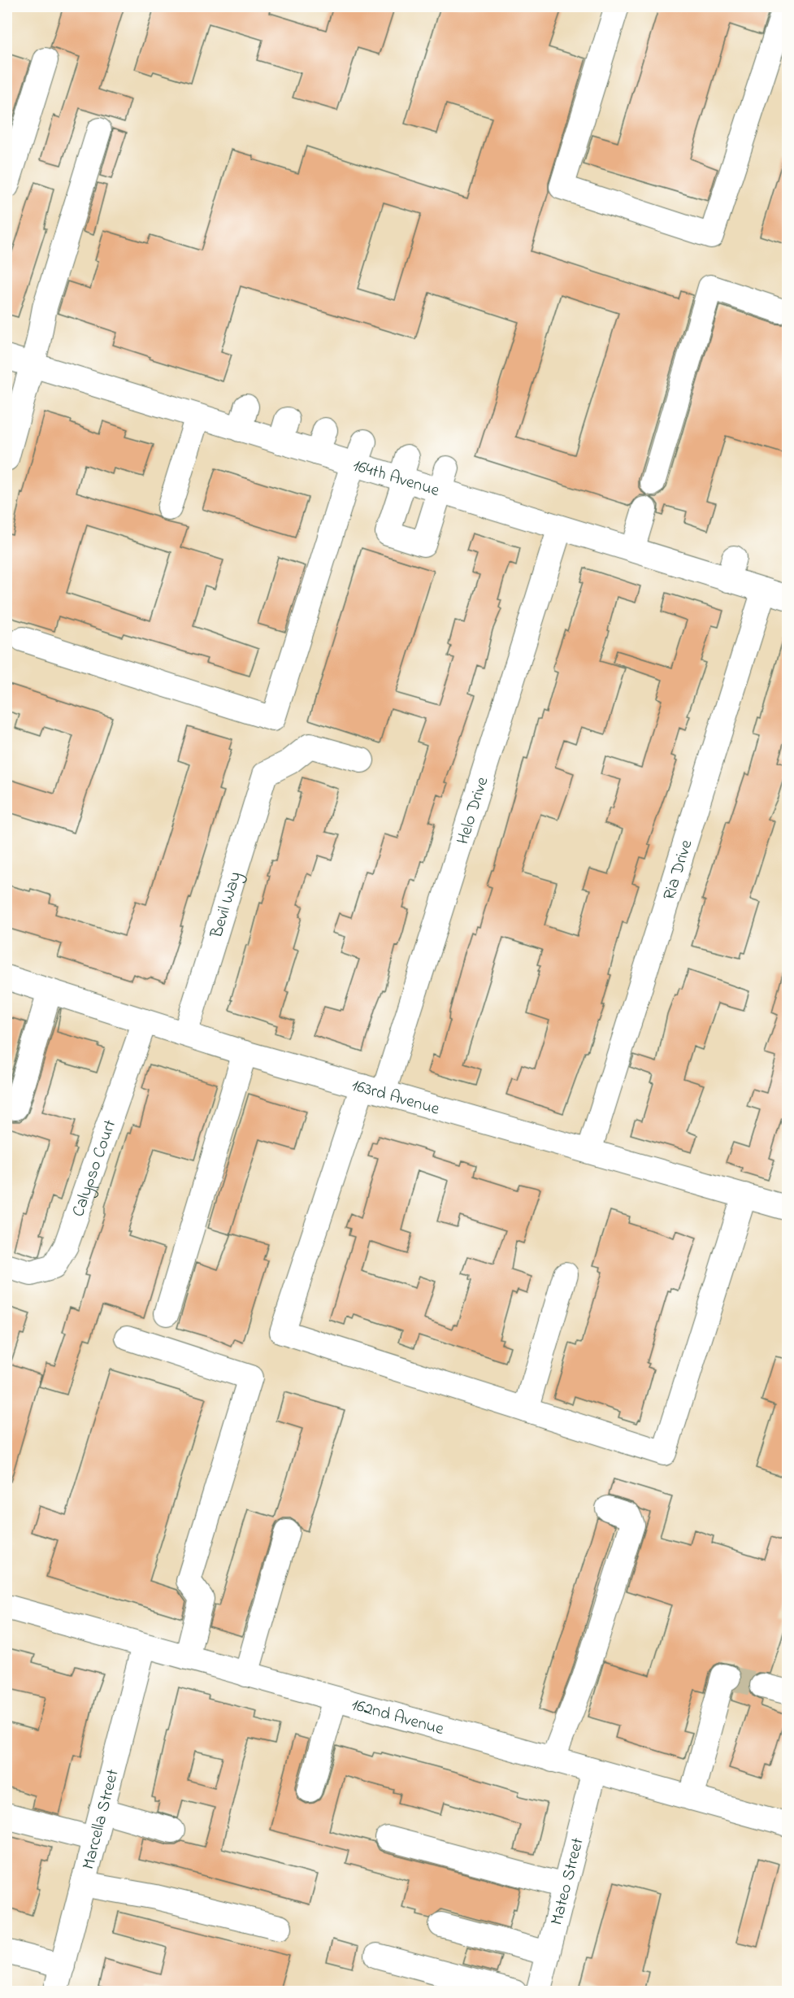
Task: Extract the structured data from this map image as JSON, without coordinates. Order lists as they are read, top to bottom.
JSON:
{
  "streets": {
    "street": [
      "164th Avenue",
      "Helo Drive",
      "Ria Drive",
      "Bevil Way",
      "163rd Avenue",
      "Calypso Court",
      "162nd Avenue",
      "Marcella Street",
      "Mateo Street"
    ]
  },
  "crossings": [
    ["164th Avenue", "Helo Drive"],
    ["164th Avenue", "Ria Drive"],
    ["Helo Drive", "163rd Avenue"],
    ["Ria Drive", "163rd Avenue"],
    ["Bevil Way", "163rd Avenue"],
    ["163rd Avenue", "Calypso Court"],
    ["162nd Avenue", "Marcella Street"],
    ["162nd Avenue", "Mateo Street"]
  ]
}
